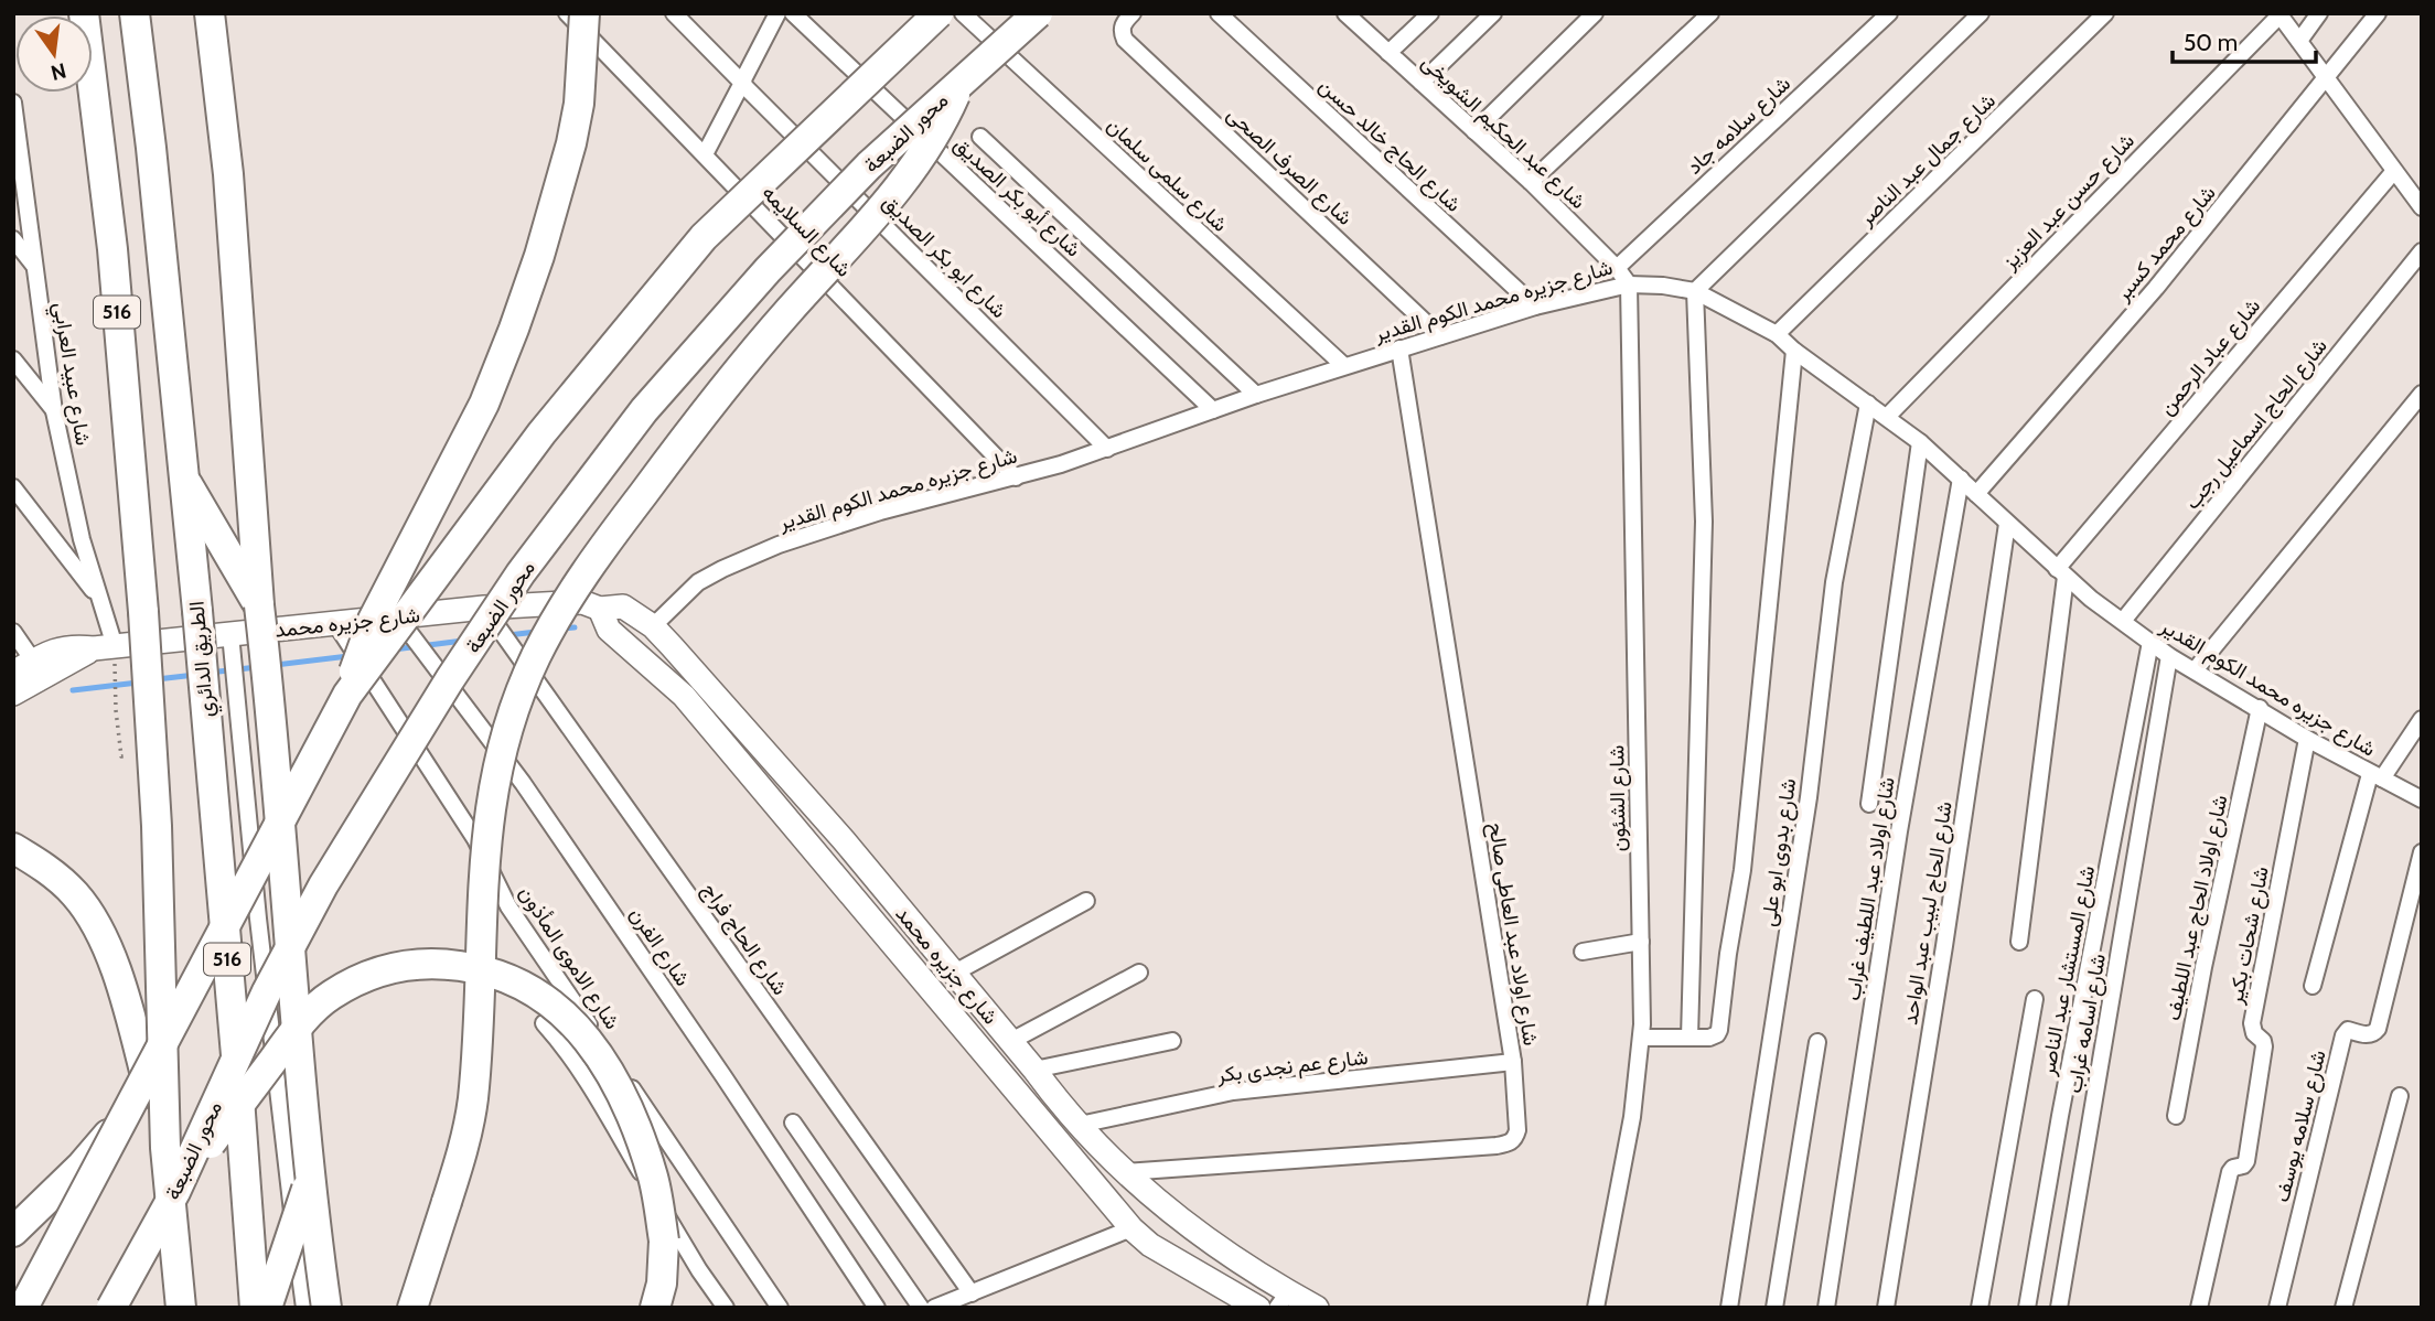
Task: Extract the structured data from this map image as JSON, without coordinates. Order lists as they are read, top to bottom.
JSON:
{
  "streets": {
    "highway": ["محور الضبعة", "516", "الطريق الدائري"],
    "main road": ["شارع جزيره محمد"],
    "street": [
      "شارع سلامه جاد",
      "شارع عبد الحكيم الشويخى",
      "شارع الحاج خالد حسن",
      "شارع جمال عبد الناصر",
      "شارع الصرف الصحى",
      "شارع سلمى سلمان",
      "شارع أبو بكر الصديق",
      "شارع حسن عبد العزيز",
      "شارع السلايمه",
      "شارع محمد كسبر",
      "شارع ابو بكر الصديق",
      "شارع جزيره محمد الكوم القدير",
      "شارع عباد الرحمن",
      "شارع عبيد العرابي",
      "شارع الحاج اسماعيل رجب",
      "شارع الشئون",
      "شارع بدوى ابو على",
      "شارع اولاد عبد اللطيف غراب",
      "شارع اولاد الحاج عبد اللطيف",
      "شارع الحاج لبيب عبد الواحد",
      "شارع اولاد عبد العاطى صالح",
      "شارع شحات بكير",
      "شارع الحاج فراج",
      "شارع الفرن",
      "شارع الاموى المأذون",
      "شارع المستشار عبد الناصر",
      "شارع اسامه غراب",
      "شارع عم نجدى بكر",
      "شارع سلامه يوسف"
    ]
  },
  "crossings": [
    ["شارع سلامه جاد", "شارع عبد الحكيم الشويخى"],
    ["شارع عبد الحكيم الشويخى", "شارع جزيره محمد الكوم القدير"],
    ["شارع عبد الحكيم الشويخى", "شارع الشئون"],
    ["شارع الحاج خالد حسن", "شارع جزيره محمد الكوم القدير"],
    ["شارع جمال عبد الناصر", "شارع جزيره محمد الكوم القدير"],
    ["شارع الصرف الصحى", "شارع جزيره محمد الكوم القدير"],
    ["شارع سلمى سلمان", "شارع جزيره محمد الكوم القدير"],
    ["شارع أبو بكر الصديق", "شارع جزيره محمد الكوم القدير"],
    ["شارع حسن عبد العزيز", "شارع جزيره محمد الكوم القدير"],
    ["شارع السلايمه", "شارع جزيره محمد الكوم القدير"],
    ["شارع محمد كسبر", "شارع جزيره محمد الكوم القدير"],
    ["شارع ابو بكر الصديق", "شارع جزيره محمد الكوم القدير"],
    ["شارع جزيره محمد الكوم القدير", "شارع عباد الرحمن"],
    ["شارع جزيره محمد الكوم القدير", "شارع الحاج اسماعيل رجب"],
    ["شارع جزيره محمد الكوم القدير", "شارع جزيره محمد"],
    ["شارع جزيره محمد الكوم القدير", "شارع الشئون"],
    ["شارع جزيره محمد الكوم القدير", "شارع بدوى ابو على"],
    ["شارع جزيره محمد الكوم القدير", "شارع اولاد عبد اللطيف غراب"],
    ["شارع جزيره محمد الكوم القدير", "شارع اولاد الحاج عبد اللطيف"],
    ["شارع جزيره محمد الكوم القدير", "شارع الحاج لبيب عبد الواحد"],
    ["شارع جزيره محمد الكوم القدير", "شارع اولاد عبد العاطى صالح"],
    ["شارع جزيره محمد الكوم القدير", "شارع شحات بكير"],
    ["شارع جزيره محمد الكوم القدير", "شارع المستشار عبد الناصر"],
    ["شارع جزيره محمد الكوم القدير", "شارع اسامه غراب"],
    ["شارع عبيد العرابي", "شارع جزيره محمد"],
    ["شارع جزيره محمد", "شارع اولاد عبد العاطى صالح"],
    ["شارع جزيره محمد", "شارع الحاج فراج"],
    ["شارع جزيره محمد", "شارع الفرن"],
    ["شارع جزيره محمد", "شارع الاموى المأذون"],
    ["شارع جزيره محمد", "شارع عم نجدى بكر"],
    ["شارع اولاد عبد العاطى صالح", "شارع عم نجدى بكر"]
  ],
  "scale_bar": "50 m",
  "north": "bottom"
}
